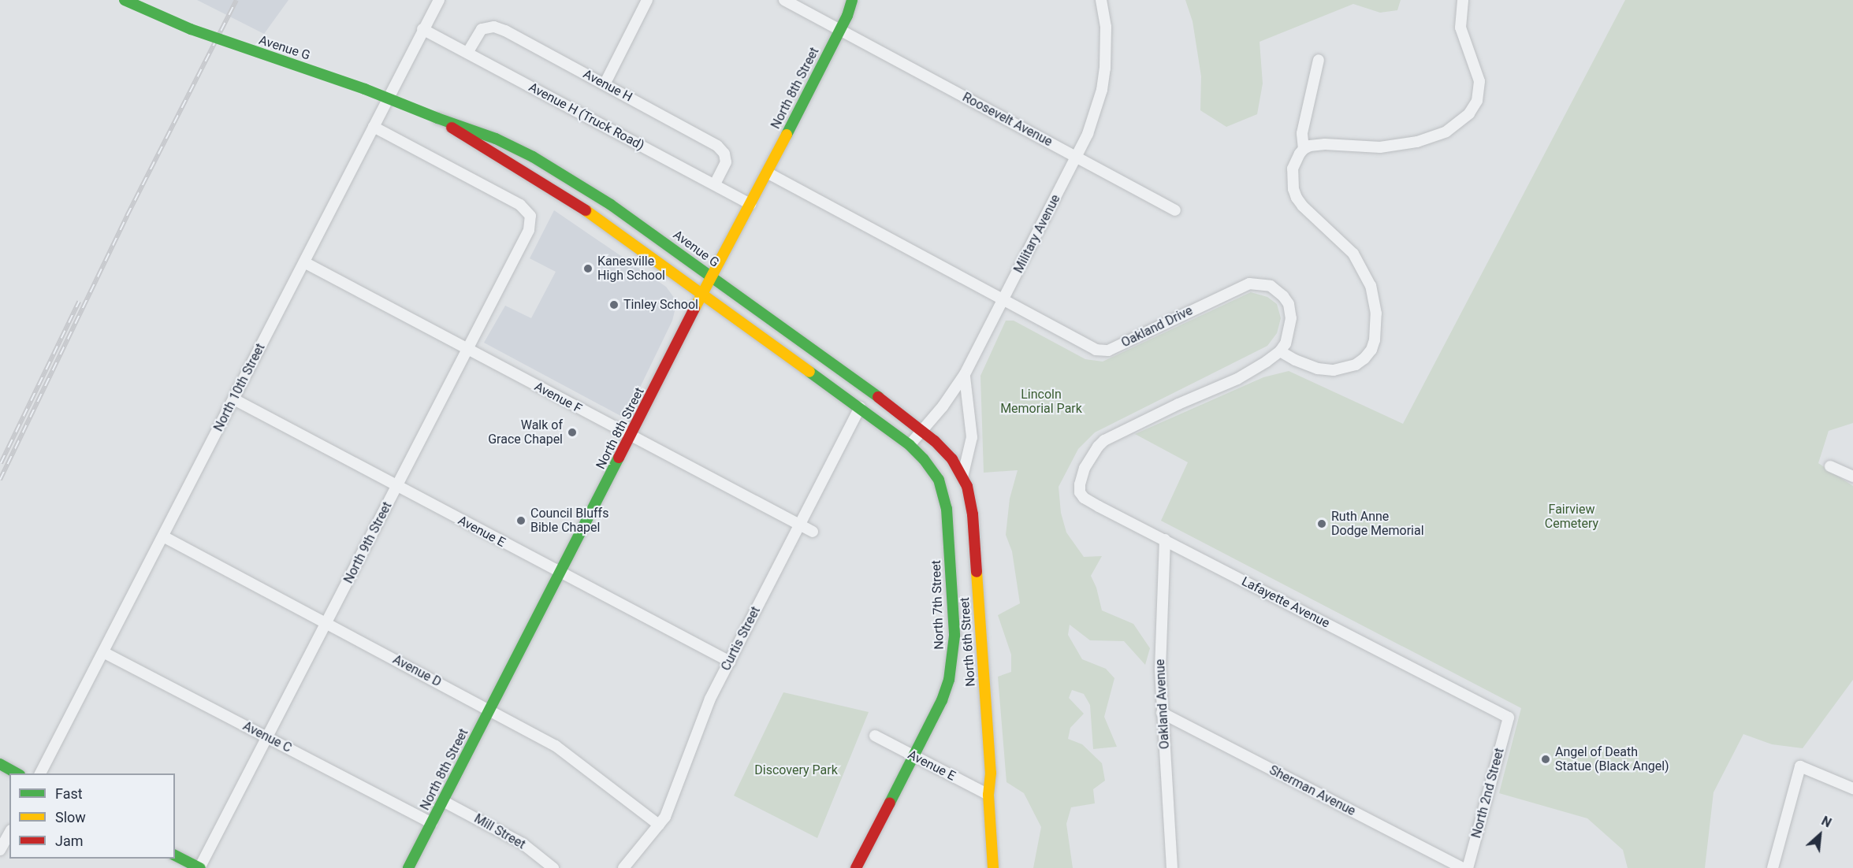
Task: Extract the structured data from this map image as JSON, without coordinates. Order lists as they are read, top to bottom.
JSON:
{
  "streets": {
    "street": [
      "Avenue G",
      "Avenue H",
      "North 8th Street",
      "Avenue H (Truck Road)",
      "Roosevelt Avenue",
      "Military Avenue",
      "Oakland Drive",
      "North 10th Street",
      "Avenue F",
      "Avenue E",
      "North 9th Street",
      "Lafayette Avenue",
      "North 7th Street",
      "Curtis Street",
      "North 6th Street",
      "Avenue D",
      "Oakland Avenue",
      "Avenue C",
      "Sherman Avenue",
      "North 2nd Street",
      "Mill Street"
    ]
  },
  "crossings": [
    ["Avenue G", "North 8th Street"],
    ["Avenue G", "Military Avenue"],
    ["Avenue G", "North 7th Street"],
    ["Avenue G", "Curtis Street"],
    ["Avenue G", "North 6th Street"],
    ["Avenue H", "Avenue H (Truck Road)"],
    ["North 8th Street", "Avenue H (Truck Road)"],
    ["North 8th Street", "Roosevelt Avenue"],
    ["North 8th Street", "Oakland Drive"],
    ["North 8th Street", "Avenue F"],
    ["North 8th Street", "Avenue E"],
    ["North 8th Street", "Avenue D"],
    ["North 8th Street", "Avenue C"],
    ["North 8th Street", "Mill Street"],
    ["Avenue H (Truck Road)", "North 10th Street"],
    ["Roosevelt Avenue", "Military Avenue"],
    ["Military Avenue", "Oakland Drive"],
    ["Military Avenue", "North 7th Street"],
    ["Military Avenue", "North 6th Street"],
    ["Oakland Drive", "Lafayette Avenue"],
    ["North 10th Street", "Avenue F"],
    ["North 10th Street", "Avenue E"],
    ["North 10th Street", "North 9th Street"],
    ["North 10th Street", "Avenue D"],
    ["North 10th Street", "Avenue C"],
    ["Avenue F", "North 9th Street"],
    ["Avenue F", "Curtis Street"],
    ["Avenue E", "North 9th Street"],
    ["Avenue E", "North 7th Street"],
    ["Avenue E", "Curtis Street"],
    ["Avenue E", "North 6th Street"],
    ["North 9th Street", "Avenue D"],
    ["North 9th Street", "Avenue C"],
    ["Lafayette Avenue", "Oakland Avenue"],
    ["Lafayette Avenue", "North 2nd Street"],
    ["Curtis Street", "Avenue D"],
    ["Oakland Avenue", "Sherman Avenue"]
  ],
  "parks": ["Lincoln Memorial Park", "Fairview Cemetery", "Discovery Park"],
  "places": [
    "Kanesville High School",
    "Tinley School",
    "Walk of Grace Chapel",
    "Council Bluffs Bible Chapel",
    "Ruth Anne Dodge Memorial",
    "Angel of Death Statue (Black Angel)"
  ],
  "legend": ["Fast", "Slow", "Jam"],
  "north": "top right"
}
